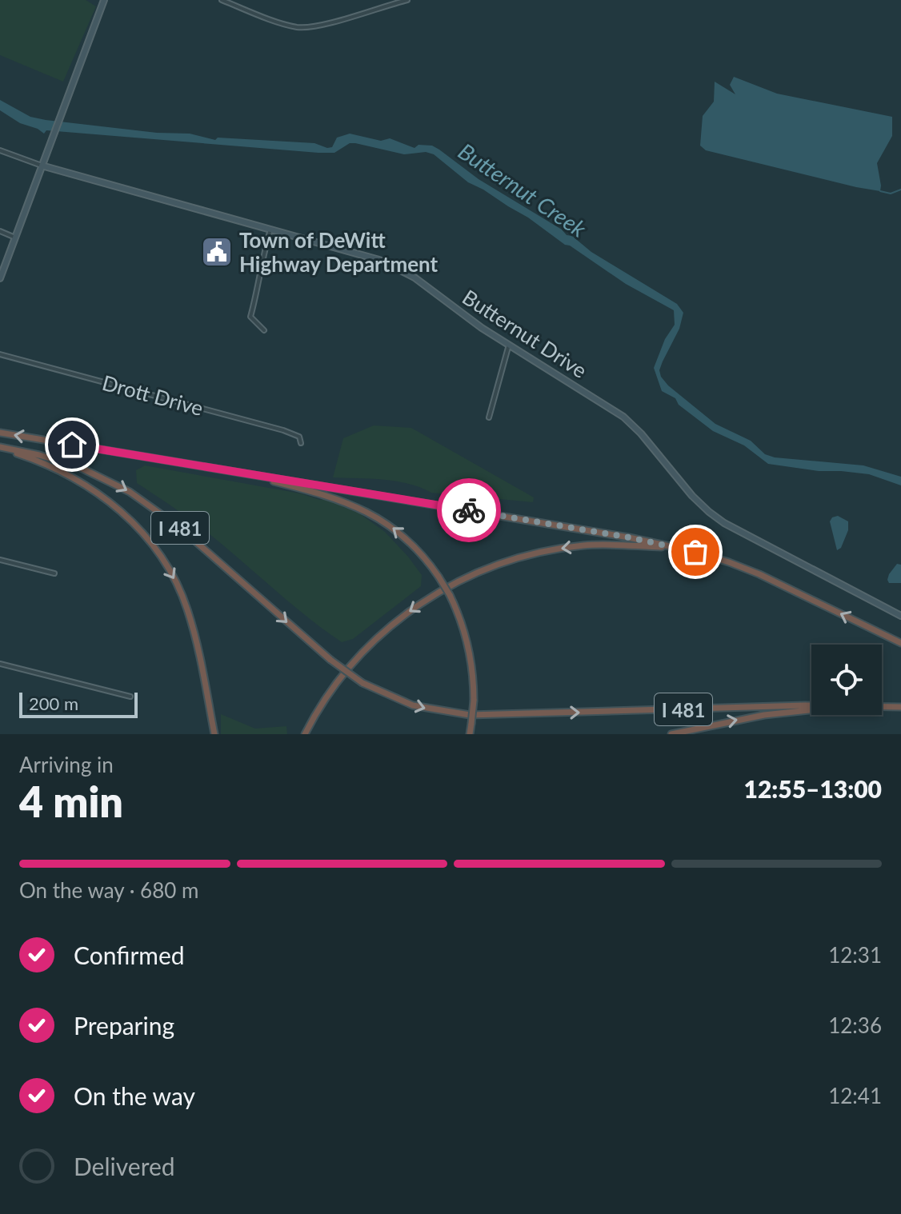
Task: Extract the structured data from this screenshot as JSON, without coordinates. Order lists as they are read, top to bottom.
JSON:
{
  "streets": {
    "highway": ["I 481"],
    "street": ["Butternut Drive", "Drott Drive"]
  },
  "water": ["Butternut Creek"],
  "places": {
    "public building": ["Town of DeWitt Highway Department"]
  },
  "scale_bar": "200 m",
  "page": {
    "scale": "200 m",
    "heading": ["4 min", "Arriving in", "12:55–13:00"],
    "bar": "On the way · 680 m",
    "list": [
      ["Confirmed", "12:31"],
      ["Preparing", "12:36"],
      ["On the way", "12:41"],
      "Delivered"
    ]
  }
}
